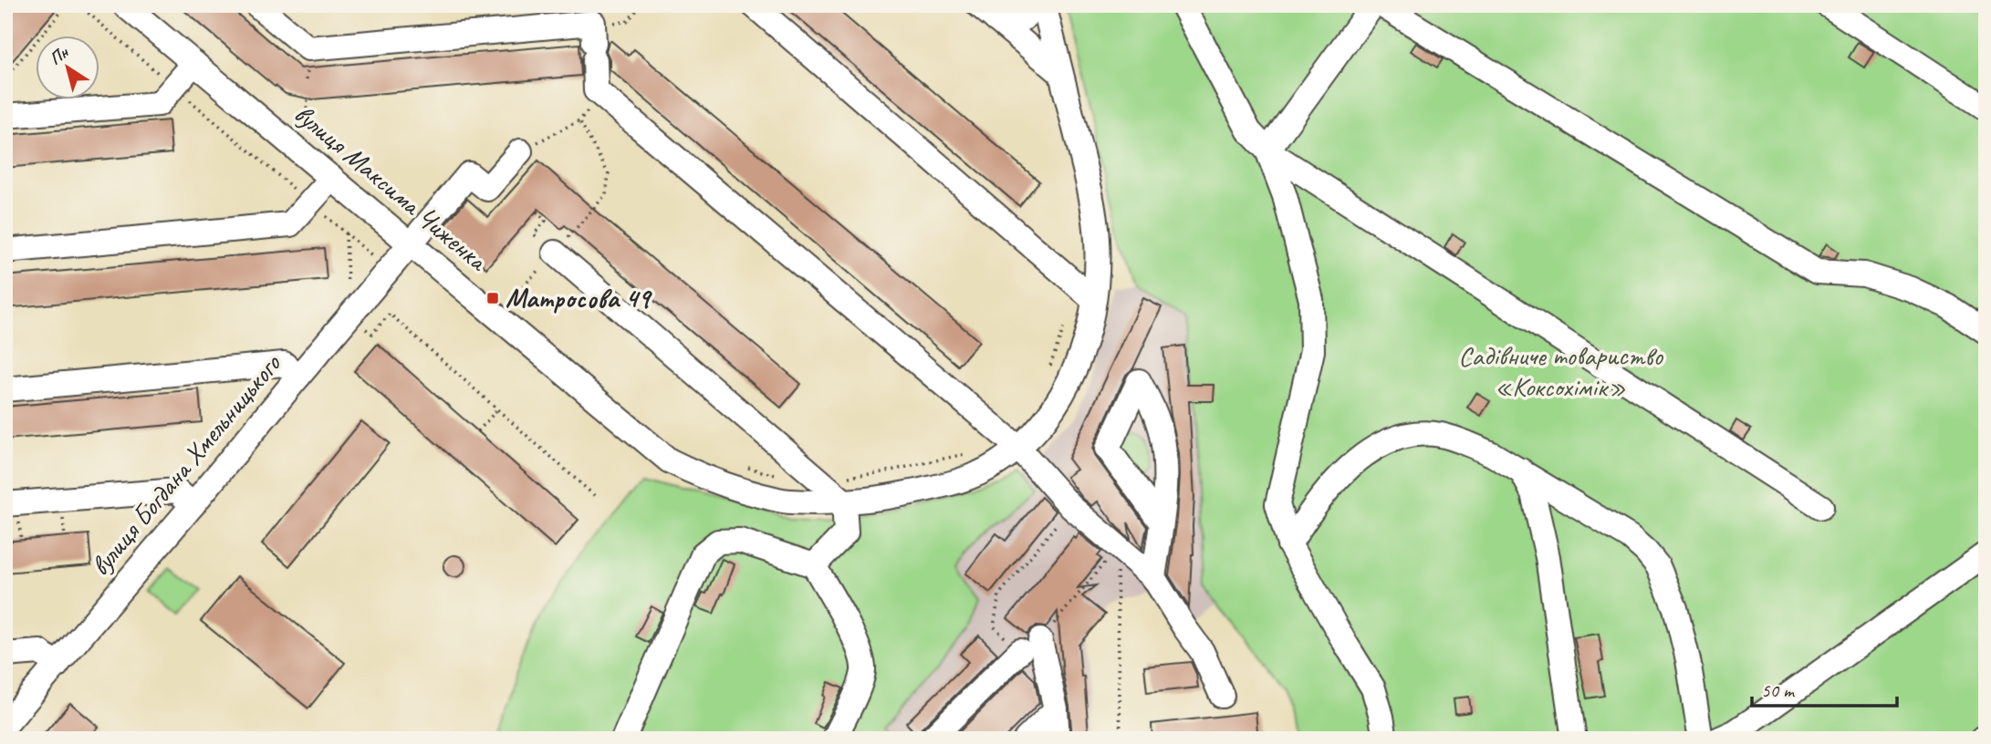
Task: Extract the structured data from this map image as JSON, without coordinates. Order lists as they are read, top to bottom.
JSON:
{
  "streets": {
    "street": ["вулиця Максима Чиженка", "вулиця Богдана Хмельницького"]
  },
  "crossings": [
    ["вулиця Максима Чиженка", "вулиця Богдана Хмельницького"]
  ],
  "parks": ["Садівниче товариство «Коксохімік»"],
  "places": {
    "transit": ["Матросова 49"]
  },
  "scale_bar": "50 m",
  "north": "top left"
}
